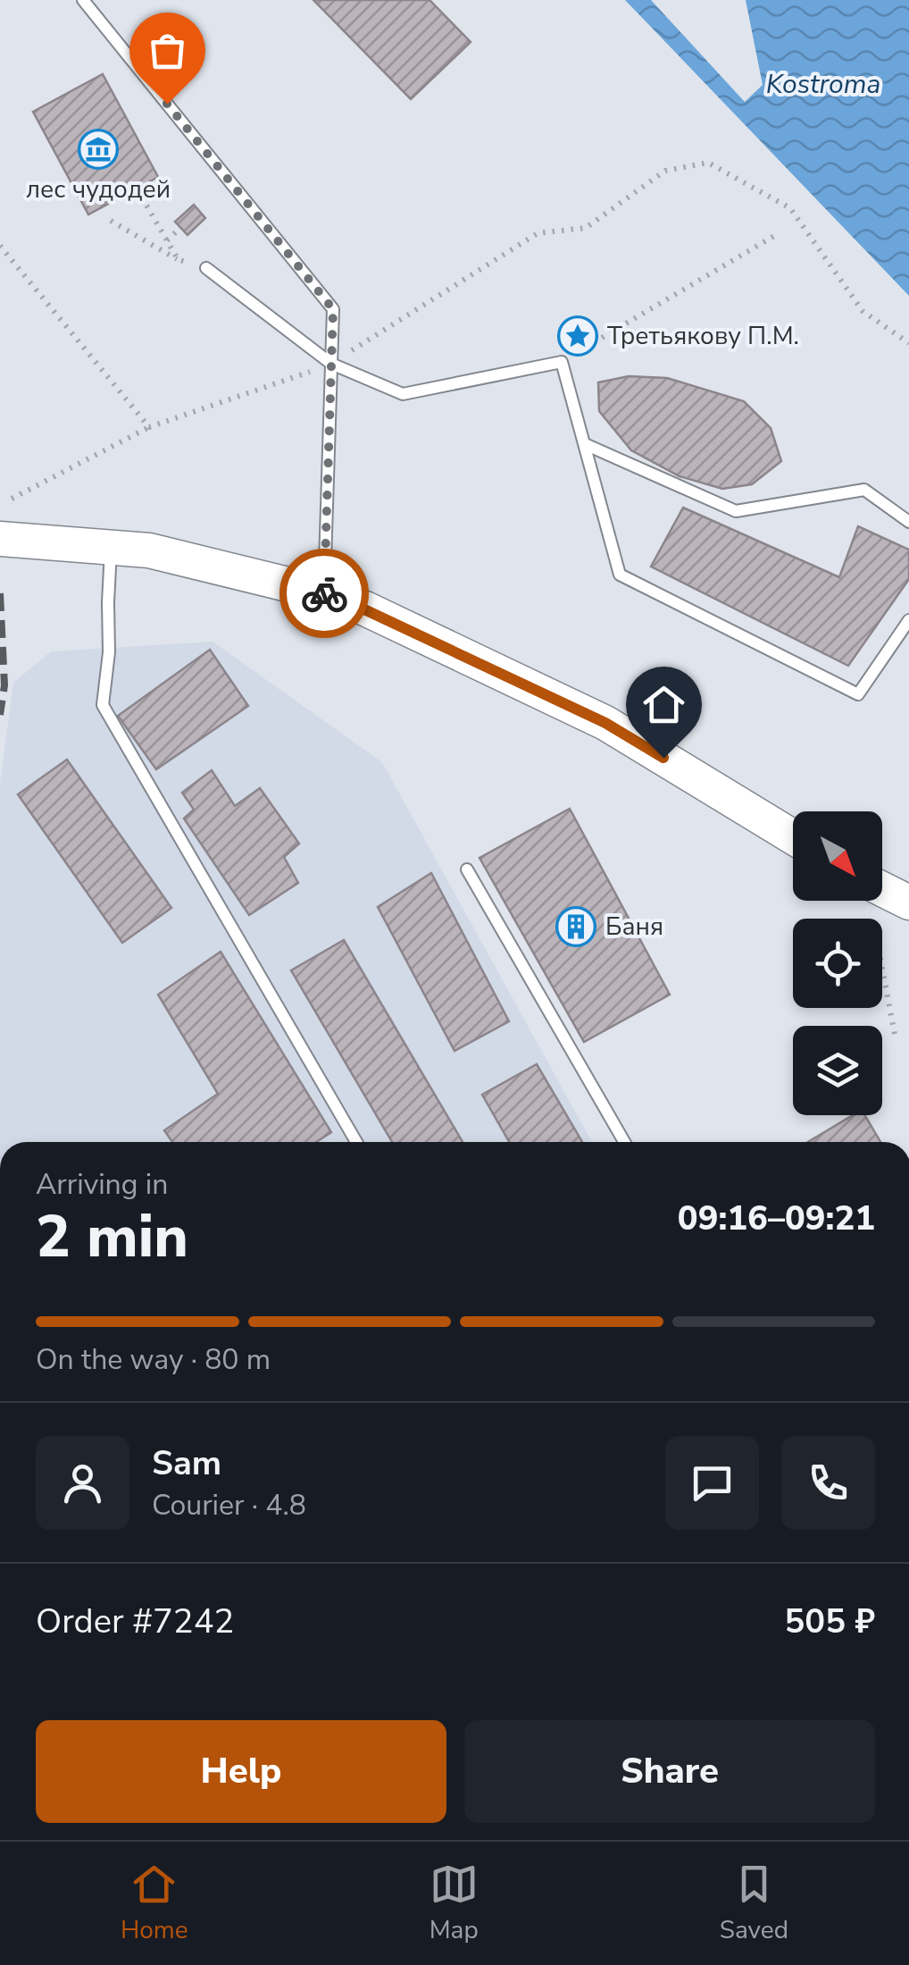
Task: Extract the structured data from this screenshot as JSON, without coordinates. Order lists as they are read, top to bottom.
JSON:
{
  "water": ["Kostroma"],
  "places": {
    "museum": ["лес чудодей"],
    "place": ["Третьякову П.М."],
    "building": ["Баня"]
  },
  "north": "bottom right",
  "page": {
    "heading": ["2 min", "Arriving in", "09:16–09:21"],
    "panel": [
      "Sam",
      "Courier · 4.8",
      "Order #7242",
      "505 ₽"
    ],
    "bar": "On the way · 80 m",
    "buttons": ["Help", "Share"],
    "tabs": ["Home", "Map", "Saved"]
  }
}
